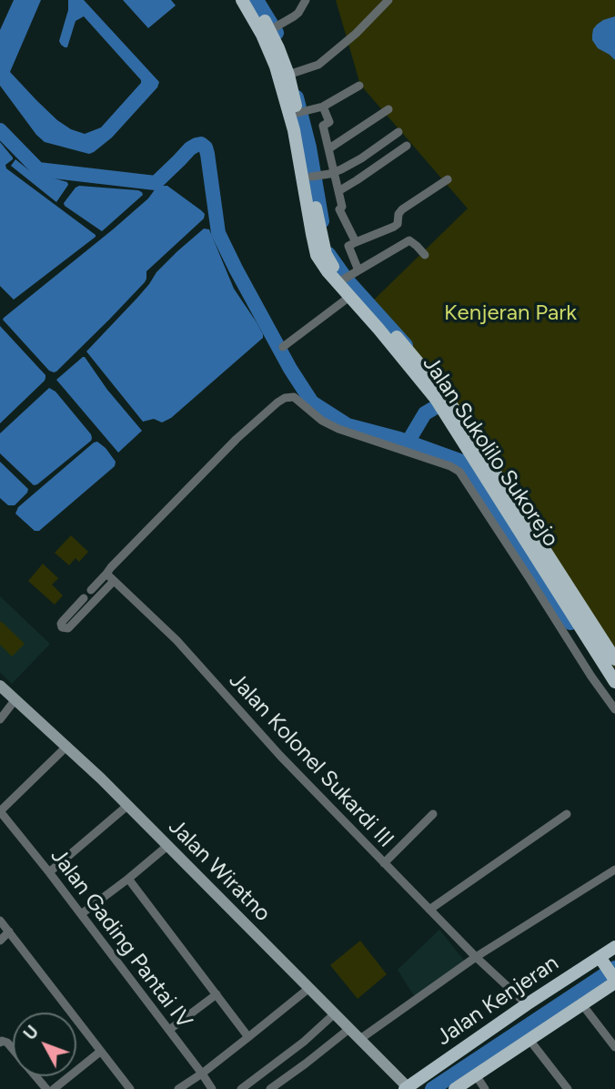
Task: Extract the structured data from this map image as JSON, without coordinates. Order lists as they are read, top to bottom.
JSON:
{
  "streets": {
    "main road": ["Jalan Sukolilo Sukorejo", "Jalan Wiratno", "Jalan Kenjeran"],
    "street": ["Jalan Kolonel Sukardi III", "Jalan Gading Pantai IV"]
  },
  "crossings": [
    ["Jalan Kolonel Sukardi III", "Jalan Kenjeran"],
    ["Jalan Wiratno", "Jalan Kenjeran"]
  ],
  "parks": ["Kenjeran Park"],
  "north": "top left"
}
